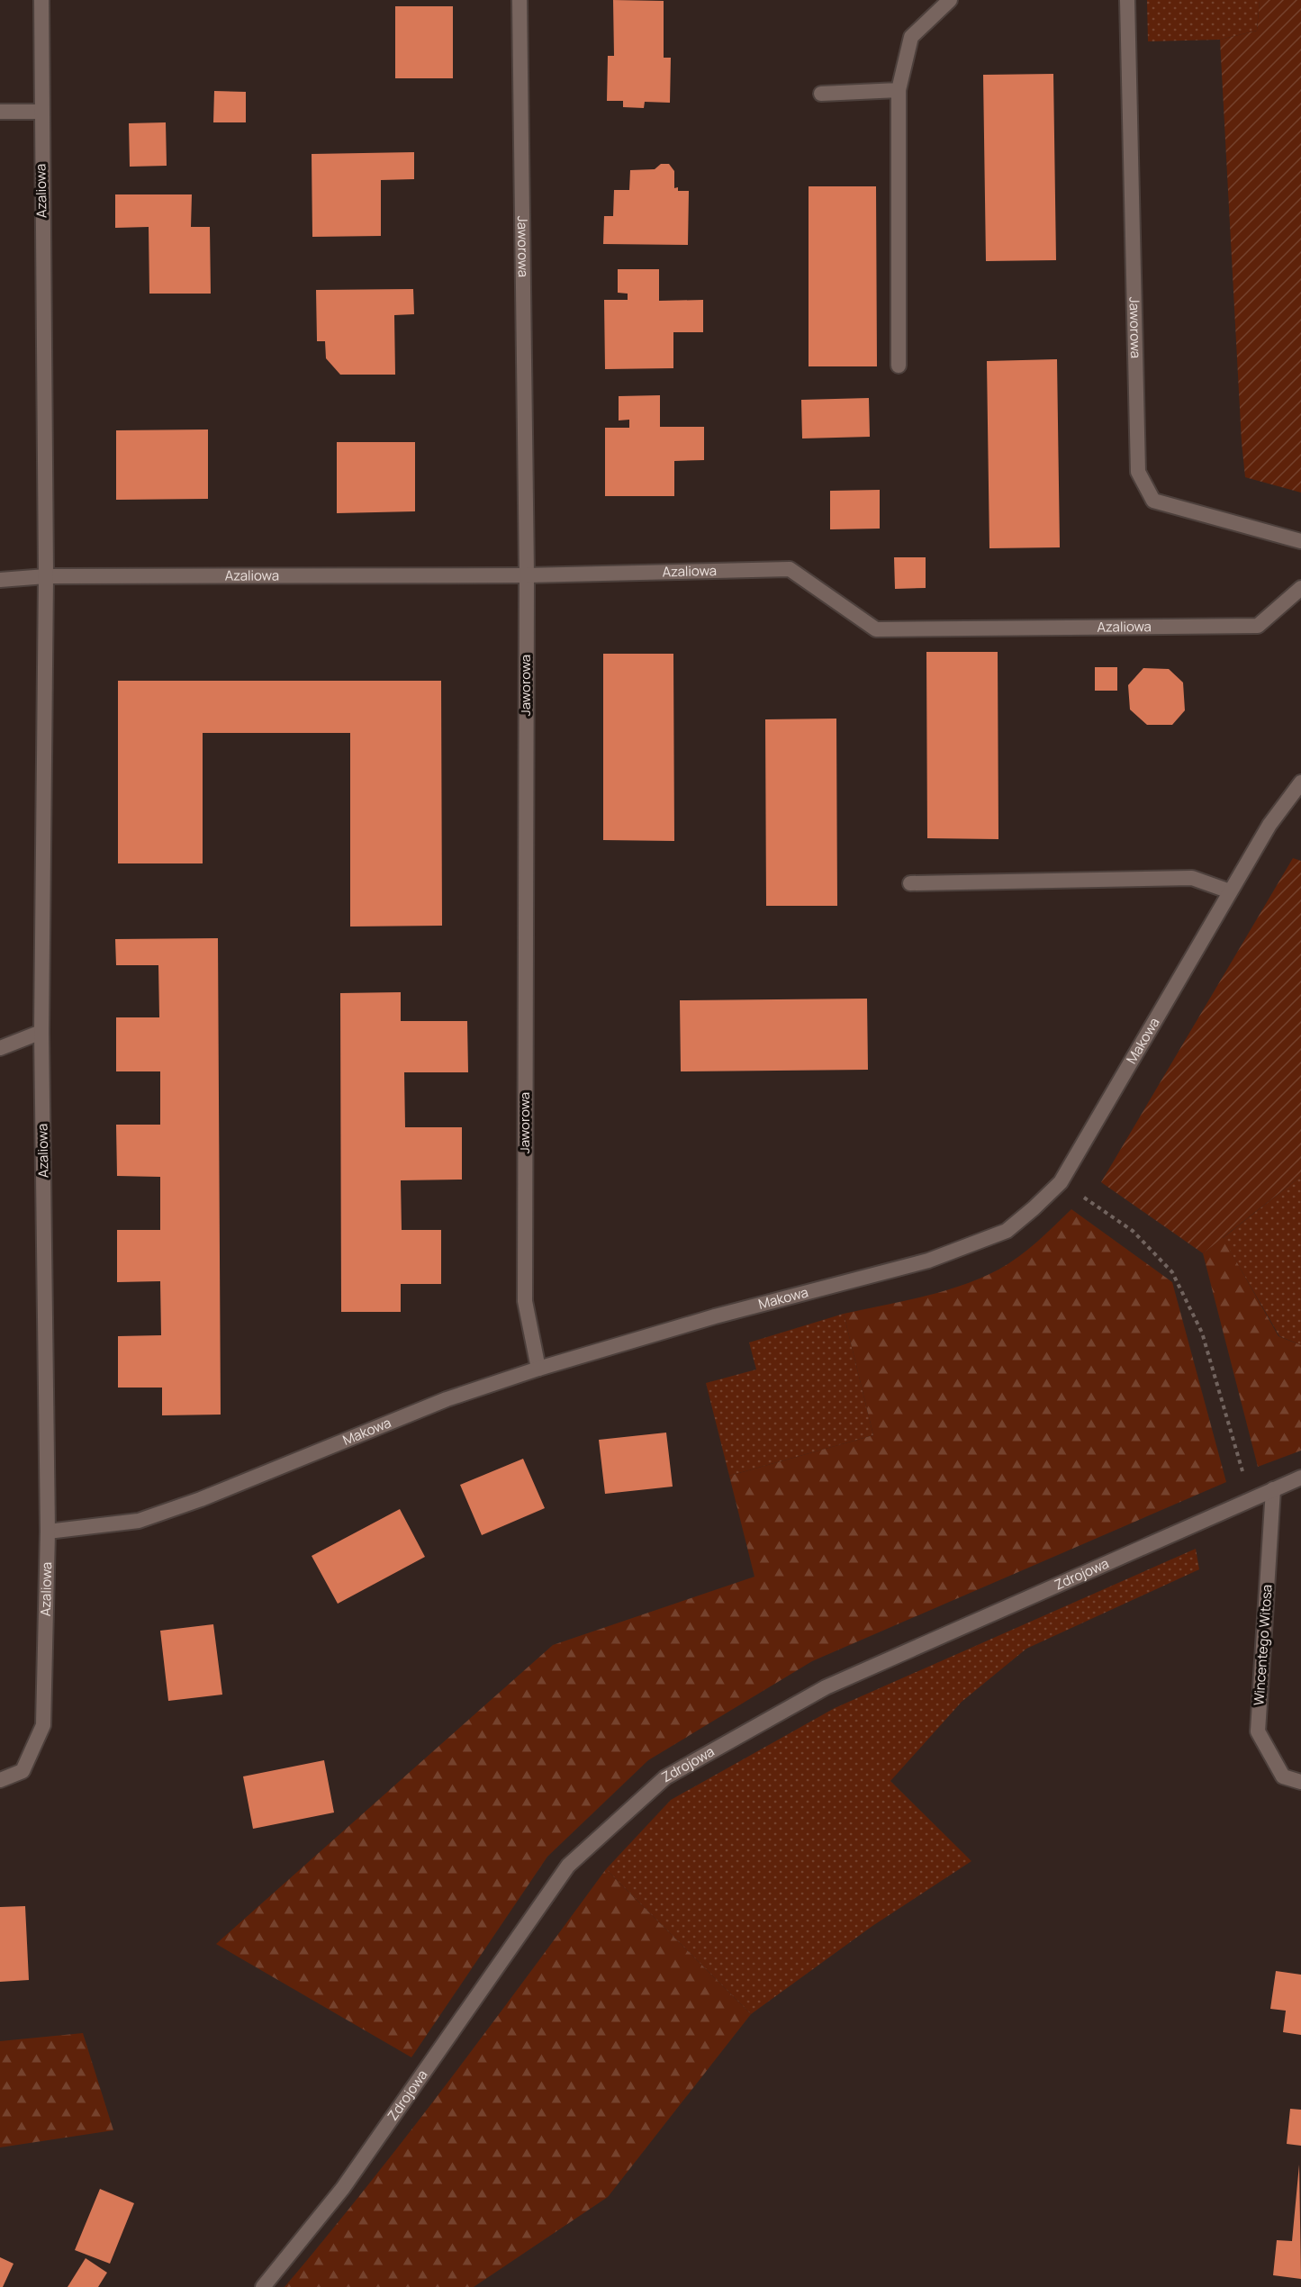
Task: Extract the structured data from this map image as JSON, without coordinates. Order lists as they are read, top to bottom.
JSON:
{
  "streets": {
    "street": [
      "Azaliowa",
      "Jaworowa",
      "Makowa",
      "Zdrojowa",
      "Wincentego Witosa"
    ]
  },
  "crossings": [
    ["Azaliowa", "Jaworowa"],
    ["Azaliowa", "Makowa"],
    ["Jaworowa", "Makowa"],
    ["Zdrojowa", "Wincentego Witosa"]
  ]
}
